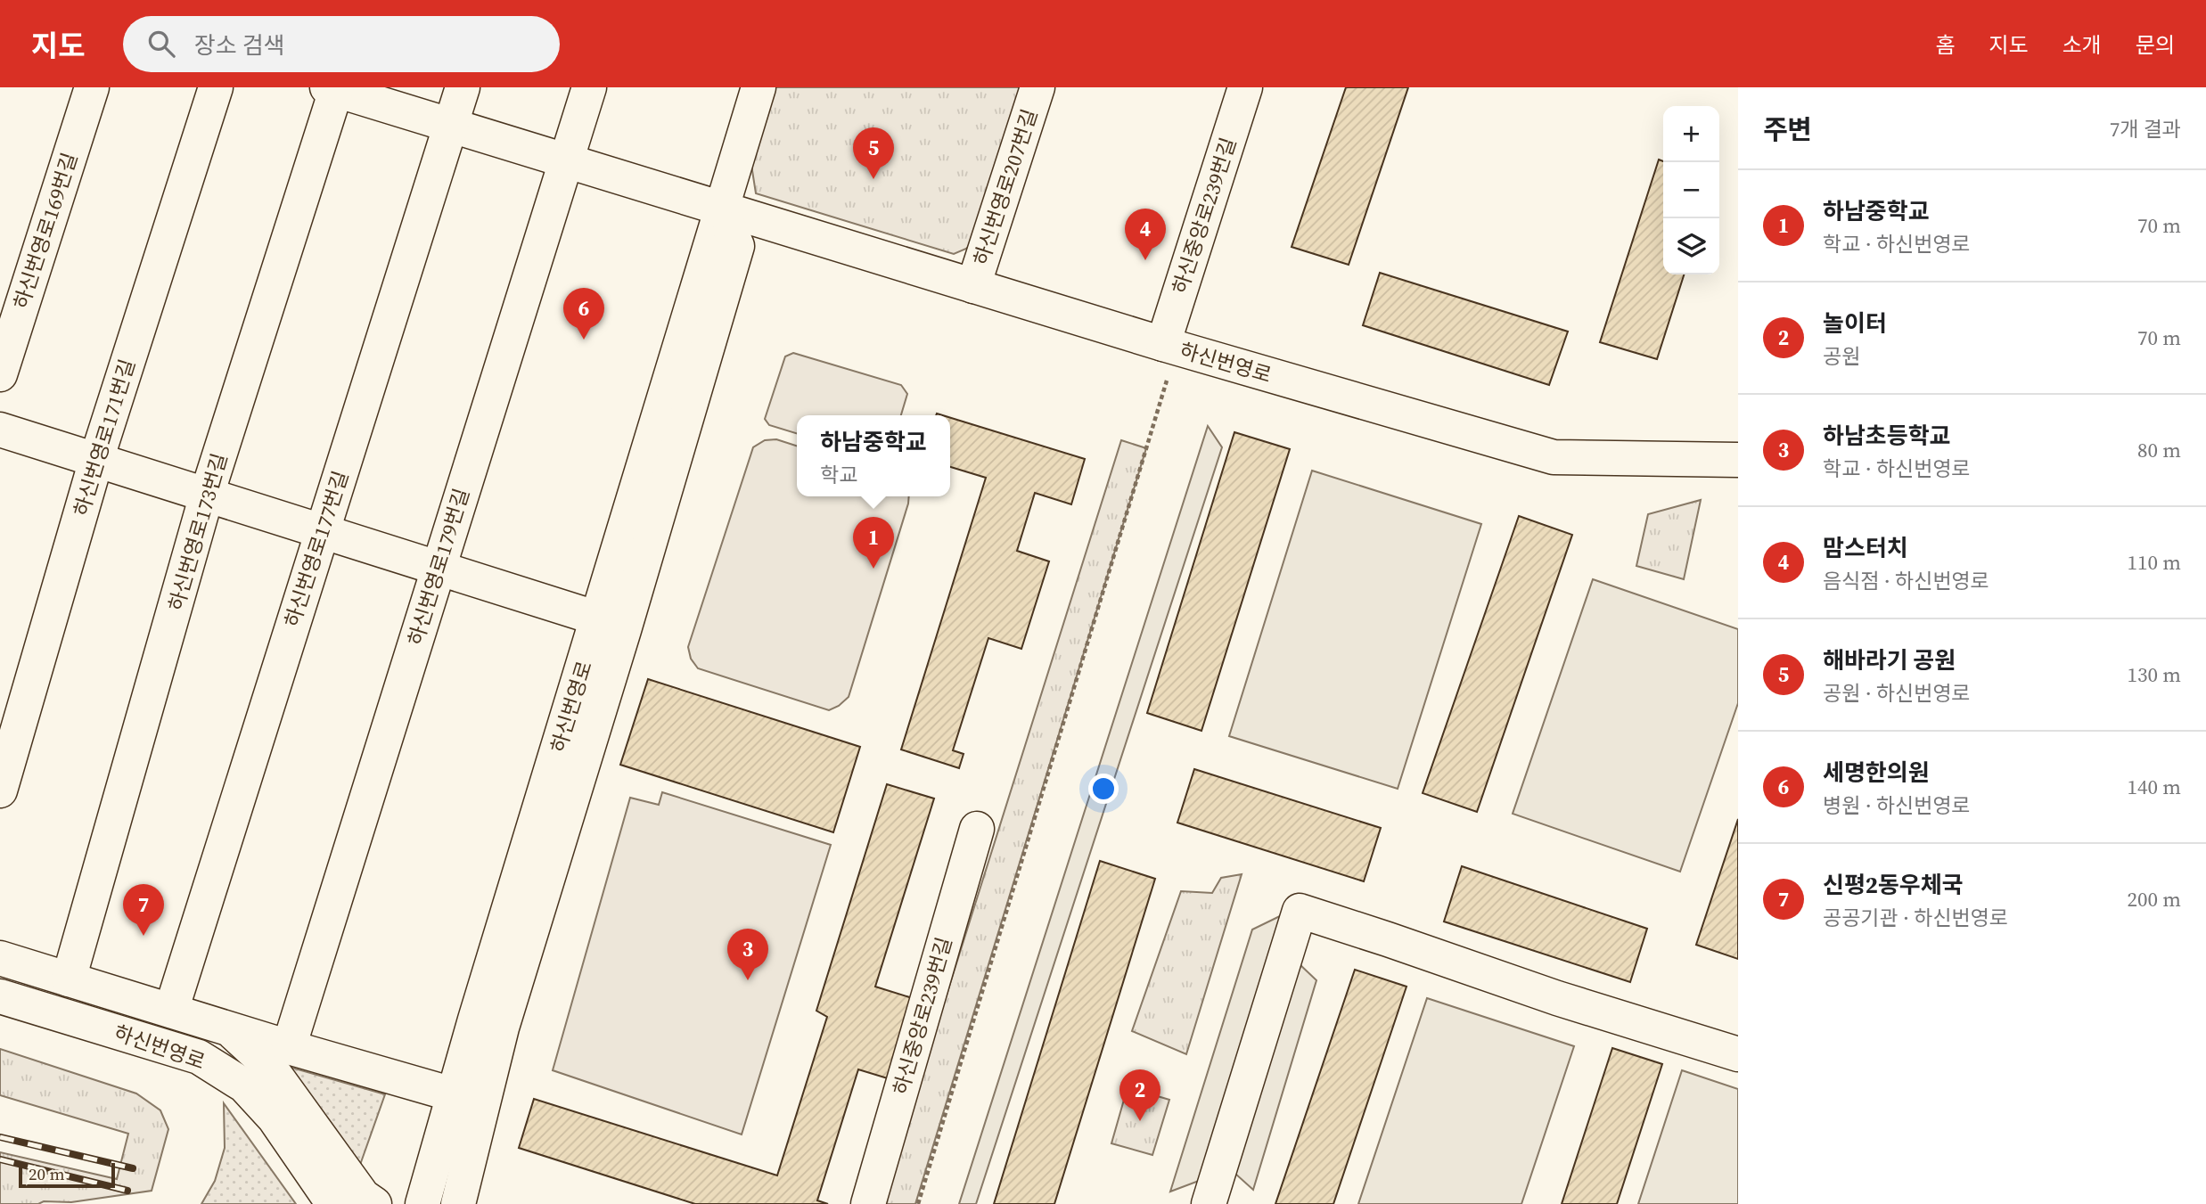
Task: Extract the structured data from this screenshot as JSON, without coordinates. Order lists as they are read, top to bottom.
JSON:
{
  "streets": {
    "street": [
      "하신번영로207번길",
      "하신중앙로239번길",
      "하신번영로169번길",
      "하신번영로",
      "하신번영로171번길",
      "하신번영로173번길",
      "하신번영로177번길",
      "하신번영로179번길"
    ]
  },
  "crossings": [
    ["하신번영로207번길", "하신번영로"],
    ["하신중앙로239번길", "하신번영로"],
    ["하신번영로", "하신번영로173번길"],
    ["하신번영로", "하신번영로177번길"],
    ["하신번영로", "하신번영로179번길"]
  ],
  "scale_bar": "20 m",
  "page": {
    "header": "지도",
    "search": "장소 검색",
    "nav": [
      "홈",
      "지도",
      "소개",
      "문의"
    ],
    "heading": ["주변", "7개 결과"],
    "map_buttons": ["+", "−"],
    "pins": [
      "5",
      "4",
      "6",
      "1",
      "7",
      "3",
      "2"
    ],
    "list": [
      {
        "mark": "1",
        "name": "하남중학교",
        "note": "학교 · 하신번영로",
        "value": "70 m"
      },
      {
        "mark": "2",
        "name": "놀이터",
        "note": "공원",
        "value": "70 m"
      },
      {
        "mark": "3",
        "name": "하남초등학교",
        "note": "학교 · 하신번영로",
        "value": "80 m"
      },
      {
        "mark": "4",
        "name": "맘스터치",
        "note": "음식점 · 하신번영로",
        "value": "110 m"
      },
      {
        "mark": "5",
        "name": "해바라기 공원",
        "note": "공원 · 하신번영로",
        "value": "130 m"
      },
      {
        "mark": "6",
        "name": "세명한의원",
        "note": "병원 · 하신번영로",
        "value": "140 m"
      },
      {
        "mark": "7",
        "name": "신평2동우체국",
        "note": "공공기관 · 하신번영로",
        "value": "200 m"
      }
    ],
    "popup": ["하남중학교", "학교"],
    "scale": "20 m"
  }
}
